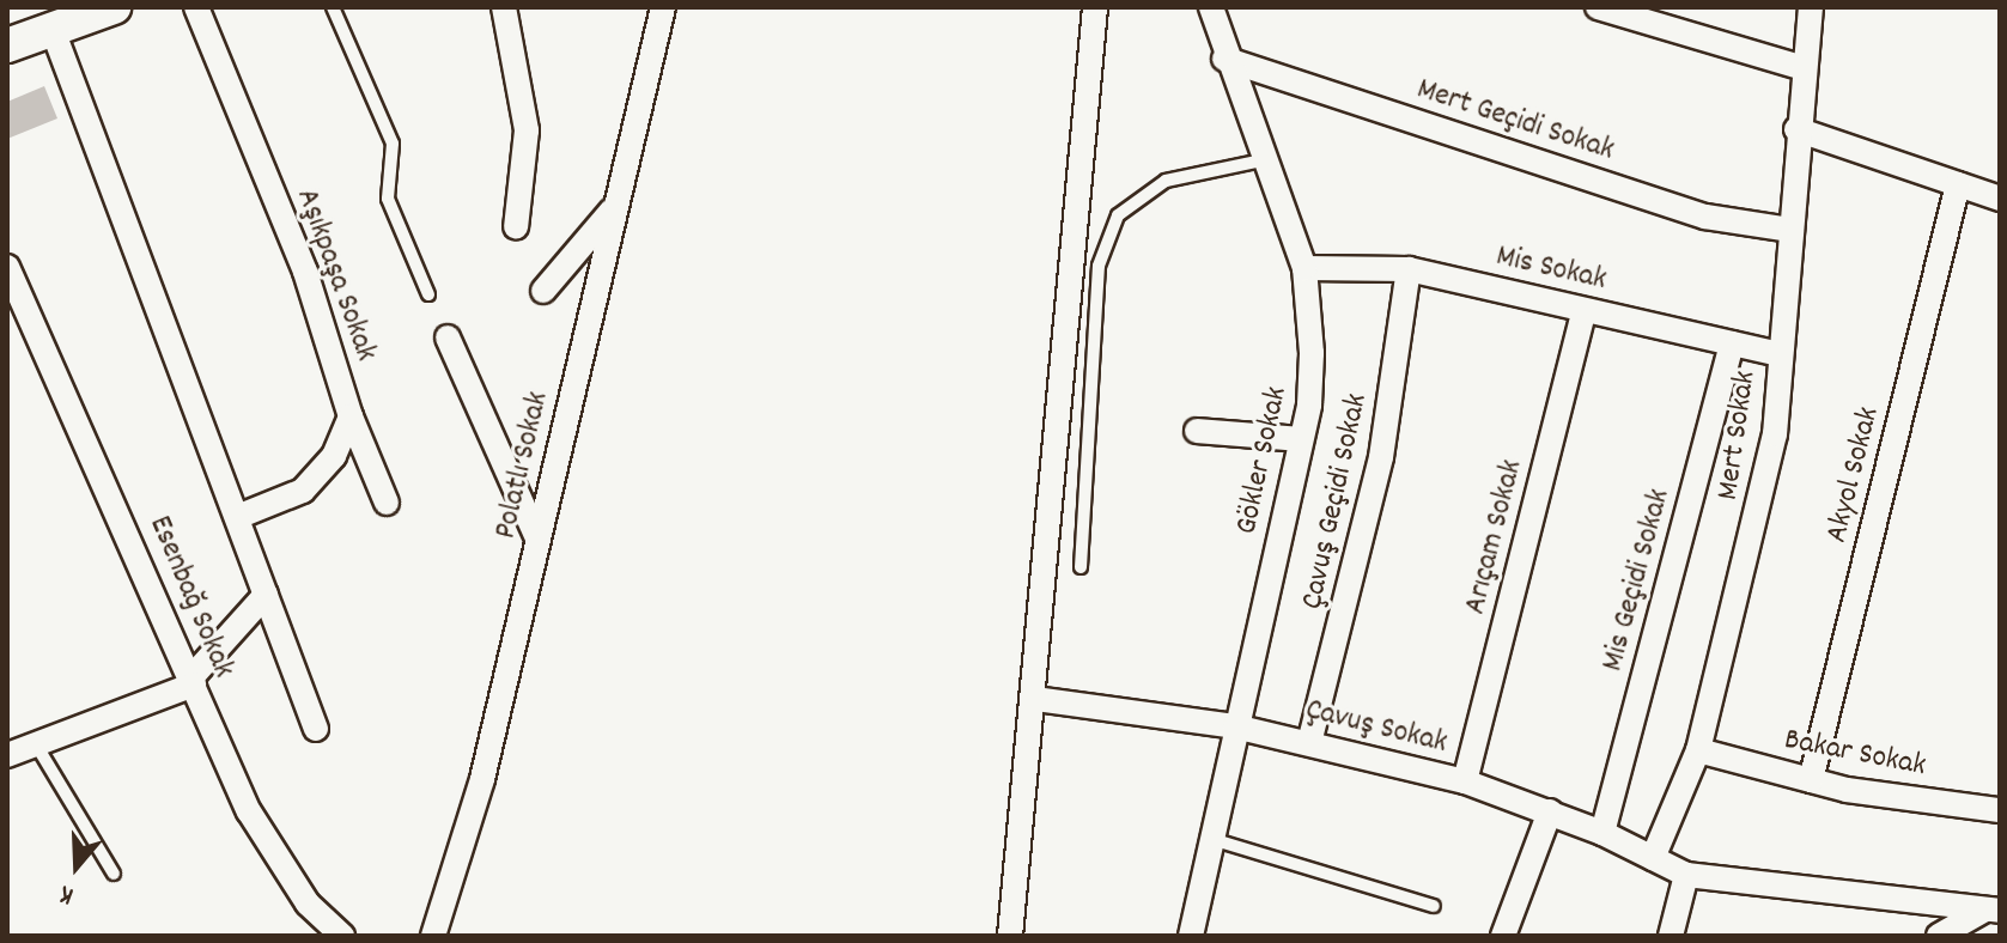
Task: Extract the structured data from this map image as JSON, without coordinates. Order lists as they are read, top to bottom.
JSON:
{
  "streets": {
    "street": [
      "Mert Geçidi Sokak",
      "Mis Sokak",
      "Aşıkpaşa Sokak",
      "Mert Sokak",
      "Gökler Sokak",
      "Polatlı Sokak",
      "Akyol Sokak",
      "Çavuş Geçidi Sokak",
      "Arıçam Sokak",
      "Mis Geçidi Sokak",
      "Esenbağ Sokak",
      "Çavuş Sokak",
      "Bakar Sokak"
    ]
  },
  "crossings": [
    ["Mert Geçidi Sokak", "Mert Sokak"],
    ["Mert Geçidi Sokak", "Gökler Sokak"],
    ["Mis Sokak", "Mert Sokak"],
    ["Mis Sokak", "Gökler Sokak"],
    ["Mis Sokak", "Çavuş Geçidi Sokak"],
    ["Mis Sokak", "Arıçam Sokak"],
    ["Mis Sokak", "Mis Geçidi Sokak"],
    ["Mert Sokak", "Çavuş Sokak"],
    ["Mert Sokak", "Bakar Sokak"],
    ["Gökler Sokak", "Çavuş Sokak"],
    ["Akyol Sokak", "Bakar Sokak"],
    ["Çavuş Geçidi Sokak", "Çavuş Sokak"],
    ["Arıçam Sokak", "Çavuş Sokak"],
    ["Mis Geçidi Sokak", "Çavuş Sokak"]
  ],
  "north": "bottom"
}
